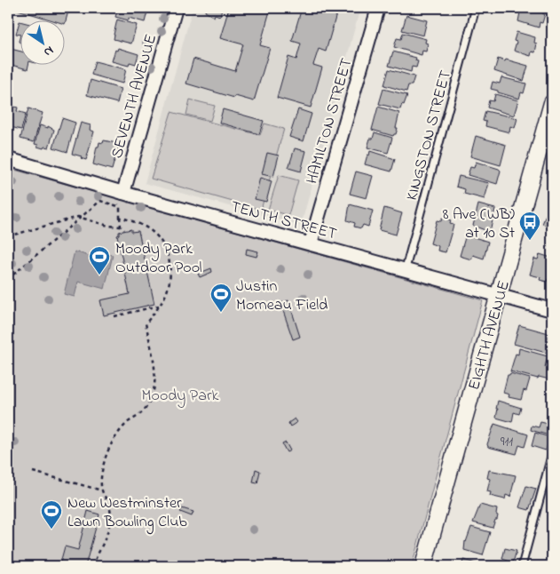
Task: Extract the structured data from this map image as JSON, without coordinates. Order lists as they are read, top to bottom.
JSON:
{
  "streets": {
    "street": [
      "SEVENTH AVENUE",
      "HAMILTON STREET",
      "TENTH STREET",
      "EIGHTH AVENUE"
    ],
    "lane": ["KINGSTON STREET"]
  },
  "crossings": [
    ["SEVENTH AVENUE", "TENTH STREET"],
    ["HAMILTON STREET", "TENTH STREET"],
    ["KINGSTON STREET", "TENTH STREET"],
    ["TENTH STREET", "EIGHTH AVENUE"]
  ],
  "parks": ["Moody Park"],
  "places": {
    "bus stop": ["8 Ave (WB) at 10 St"],
    "sports": ["Moody Park Outdoor Pool", "Justin Morneau Field", "New Westminster Lawn Bowling Club"]
  },
  "house_numbers": ["911"],
  "north": "bottom right"
}
